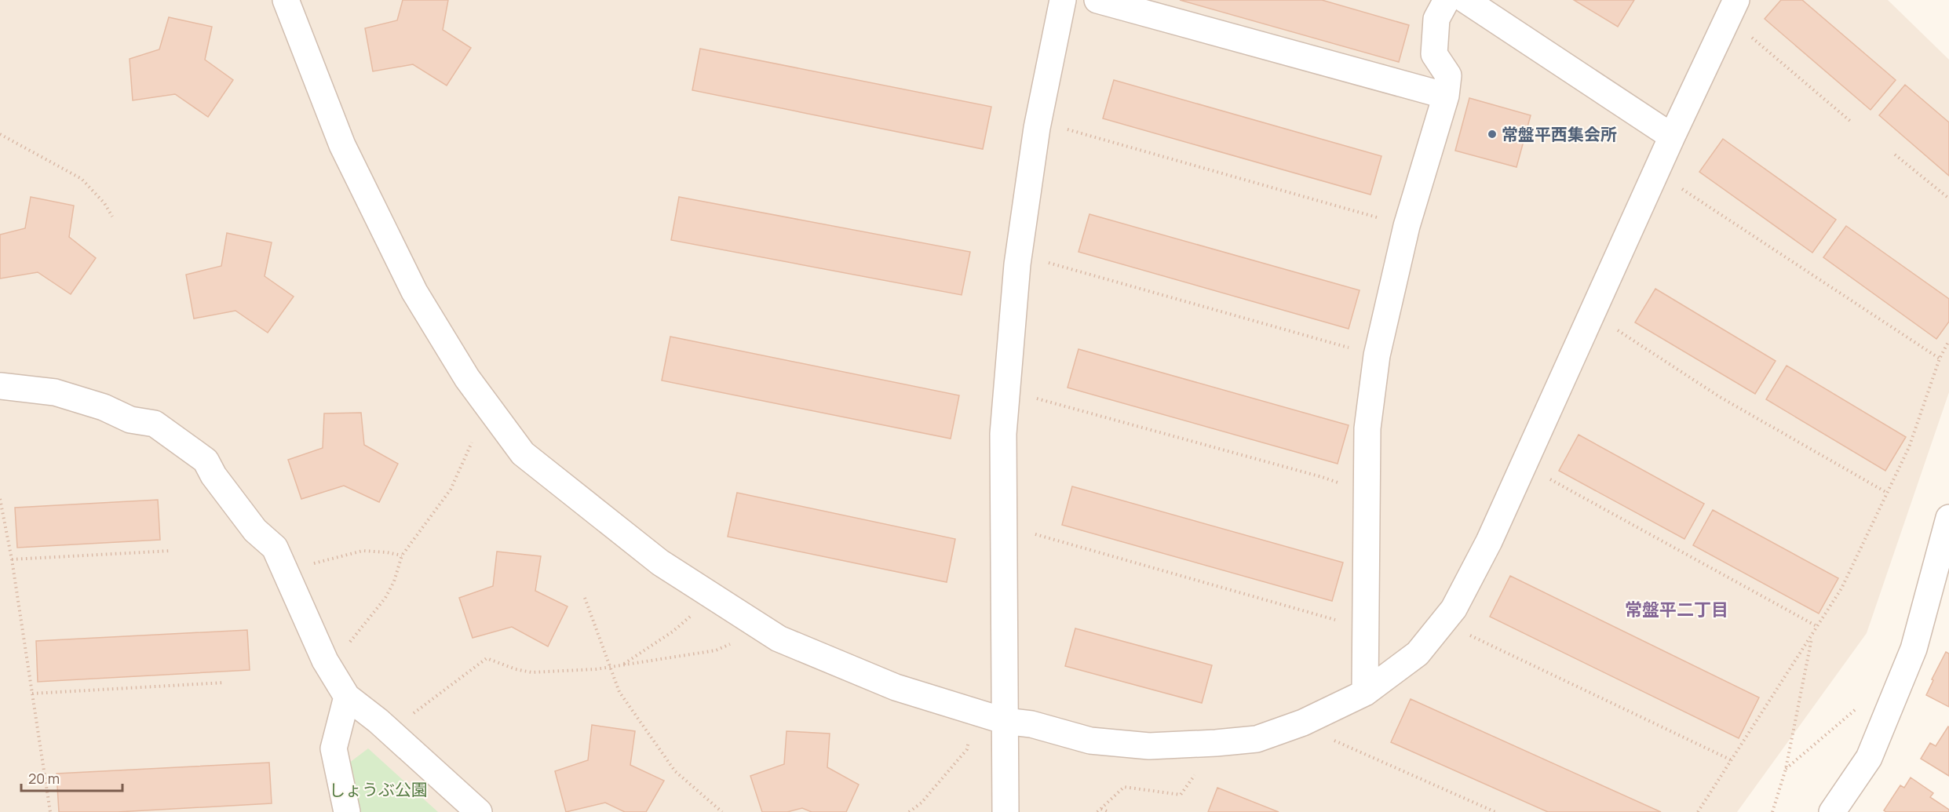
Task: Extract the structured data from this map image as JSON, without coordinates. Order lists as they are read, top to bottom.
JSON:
{
  "districts": ["常盤平二丁目"],
  "parks": ["しょうぶ公園"],
  "places": ["常盤平西集会所"],
  "scale_bar": "20 m"
}
